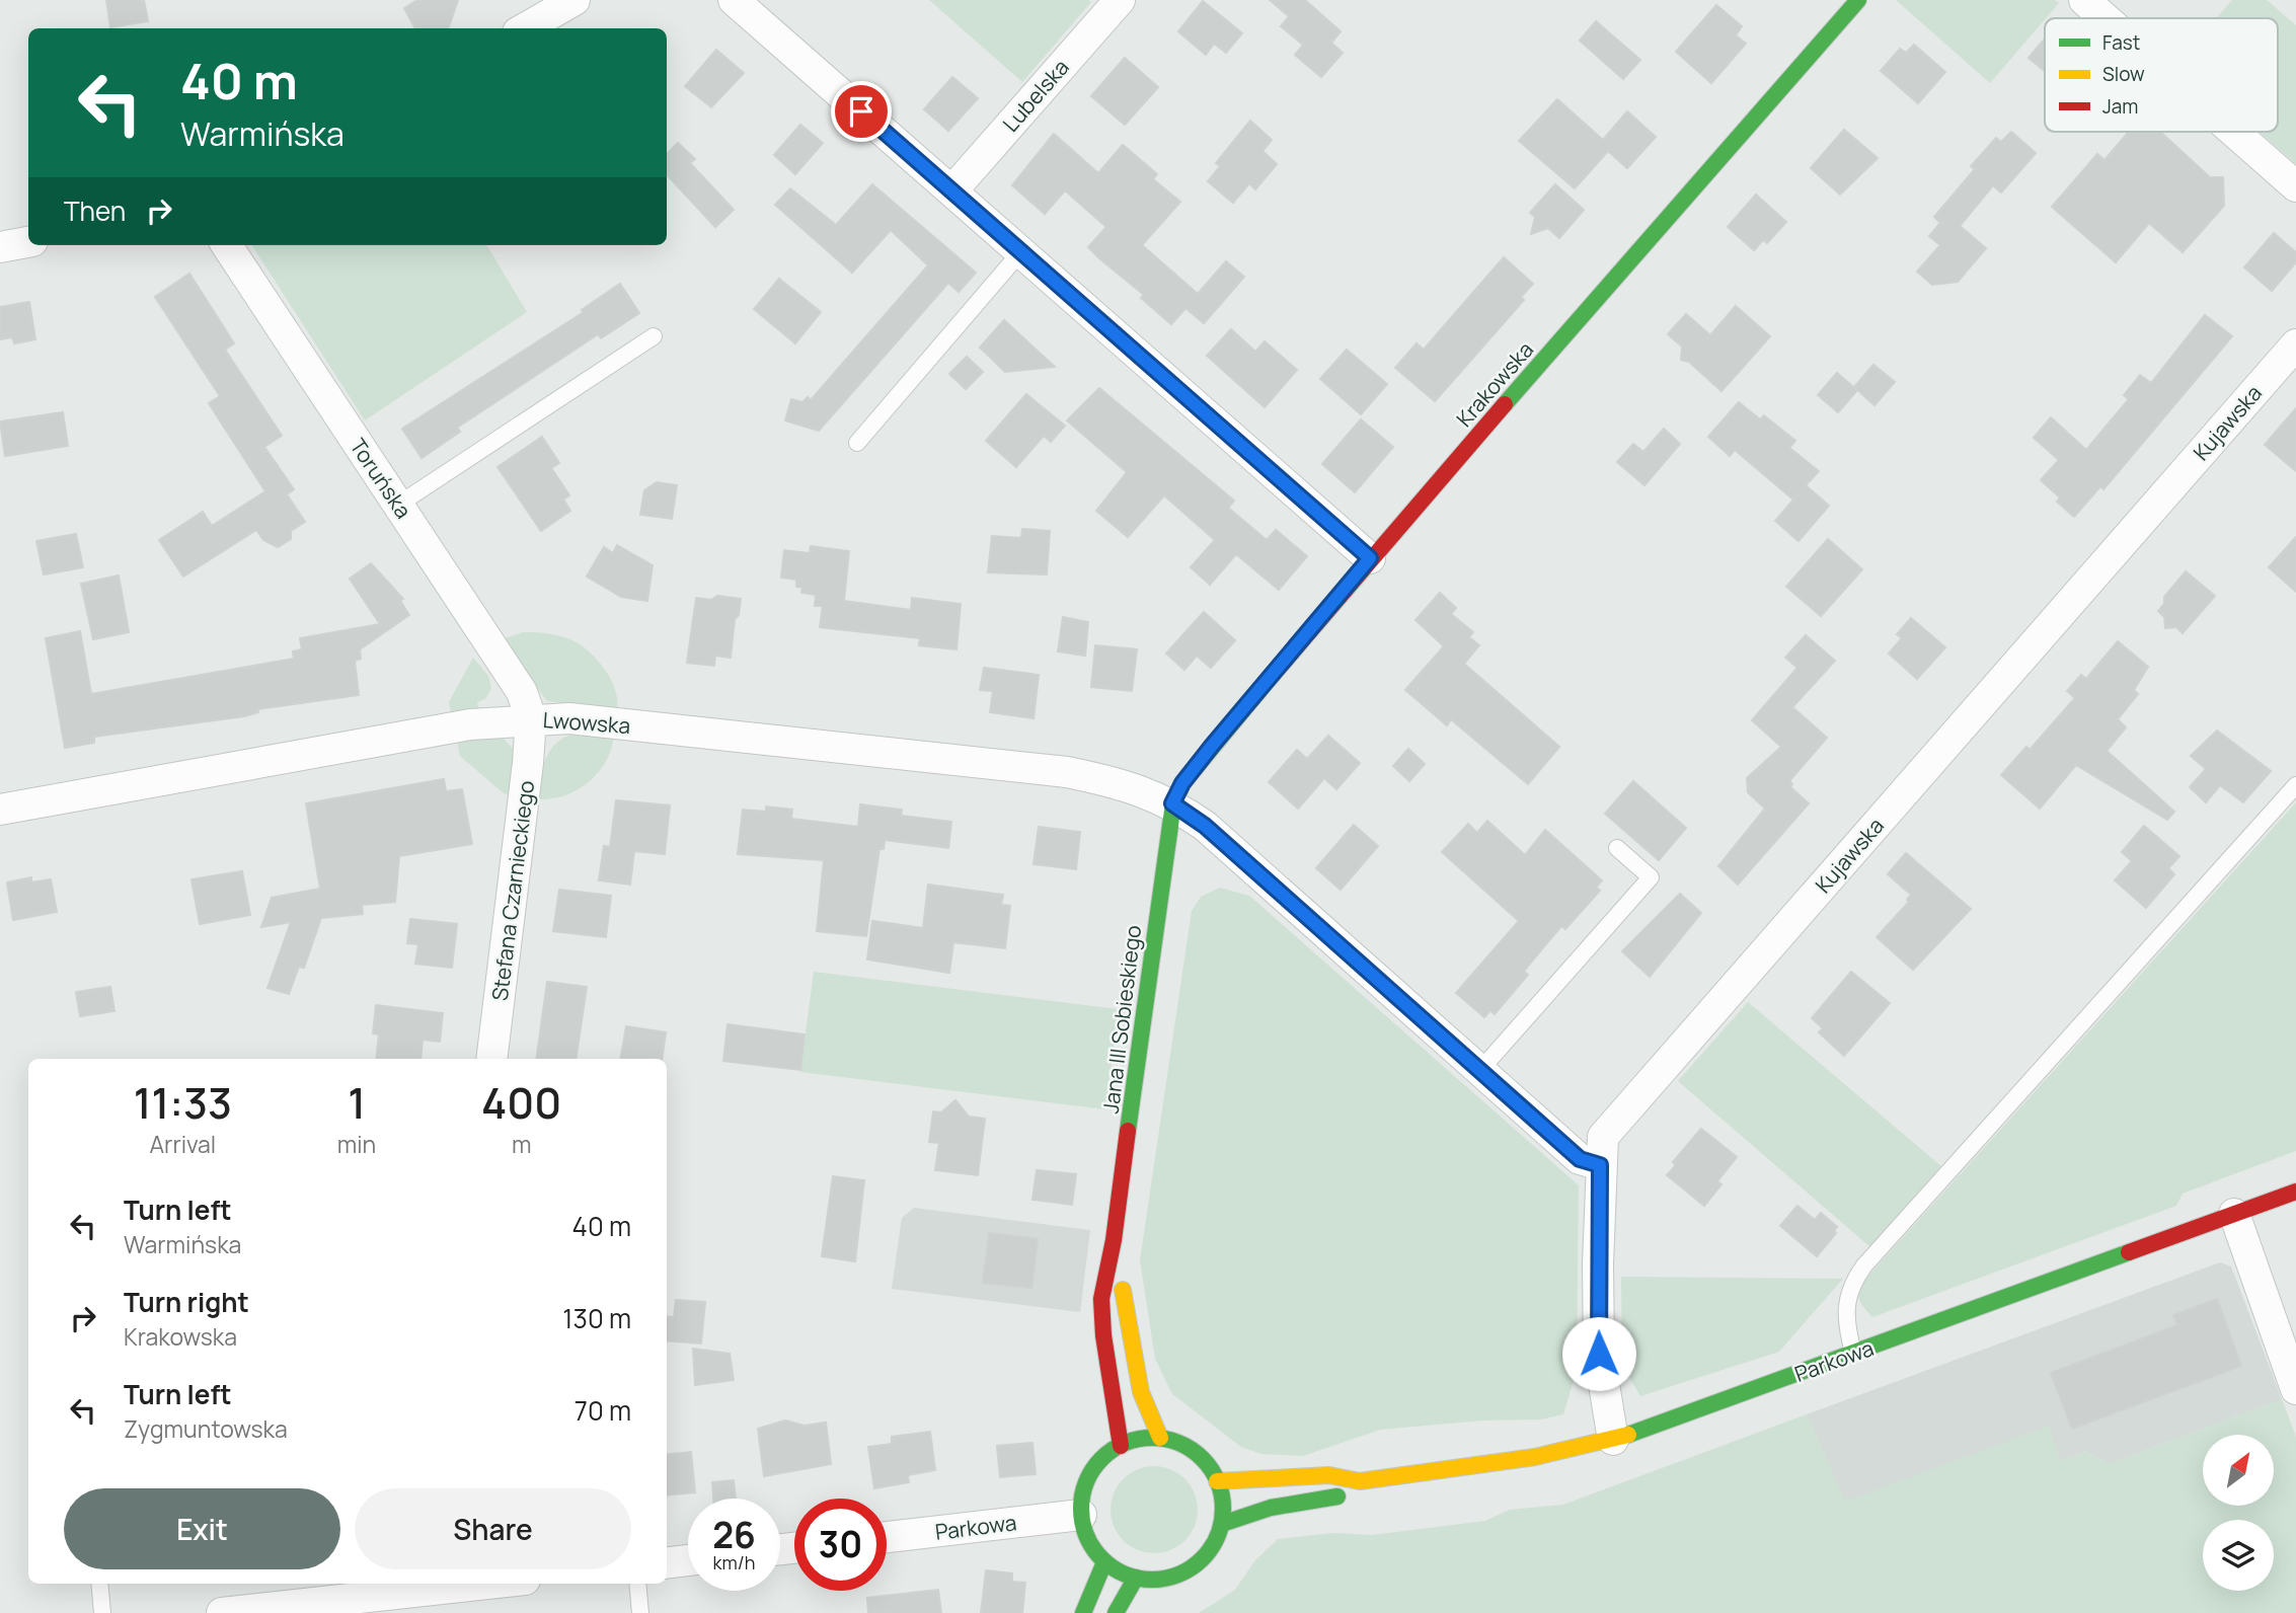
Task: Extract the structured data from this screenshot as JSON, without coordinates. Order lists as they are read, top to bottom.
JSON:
{
  "streets": {
    "street": [
      "Lubelska",
      "Krakowska",
      "Kujawska",
      "Toruńska",
      "Lwowska",
      "Stefana Czarnieckiego",
      "Jana III Sobieskiego",
      "Parkowa"
    ]
  },
  "crossings": [
    ["Krakowska", "Lwowska"],
    ["Krakowska", "Jana III Sobieskiego"],
    ["Kujawska", "Lwowska"],
    ["Kujawska", "Parkowa"],
    ["Toruńska", "Lwowska"],
    ["Toruńska", "Stefana Czarnieckiego"],
    ["Lwowska", "Stefana Czarnieckiego"],
    ["Lwowska", "Jana III Sobieskiego"],
    ["Jana III Sobieskiego", "Parkowa"]
  ],
  "legend": ["Fast", "Slow", "Jam"],
  "north": "top right",
  "page": {
    "turn": ["40 m", "Warmińska"],
    "then": "Then",
    "eta": [
      "11:33",
      "Arrival",
      "1",
      "min",
      "400",
      "m"
    ],
    "list": [
      {
        "name": "Turn left",
        "note": "Warmińska",
        "value": "40 m"
      },
      {
        "name": "Turn right",
        "note": "Krakowska",
        "value": "130 m"
      },
      {
        "name": "Turn left",
        "note": "Zygmuntowska",
        "value": "70 m"
      }
    ],
    "buttons": ["Exit", "Share"],
    "speed": "26 km/h",
    "limit": "30"
  }
}
